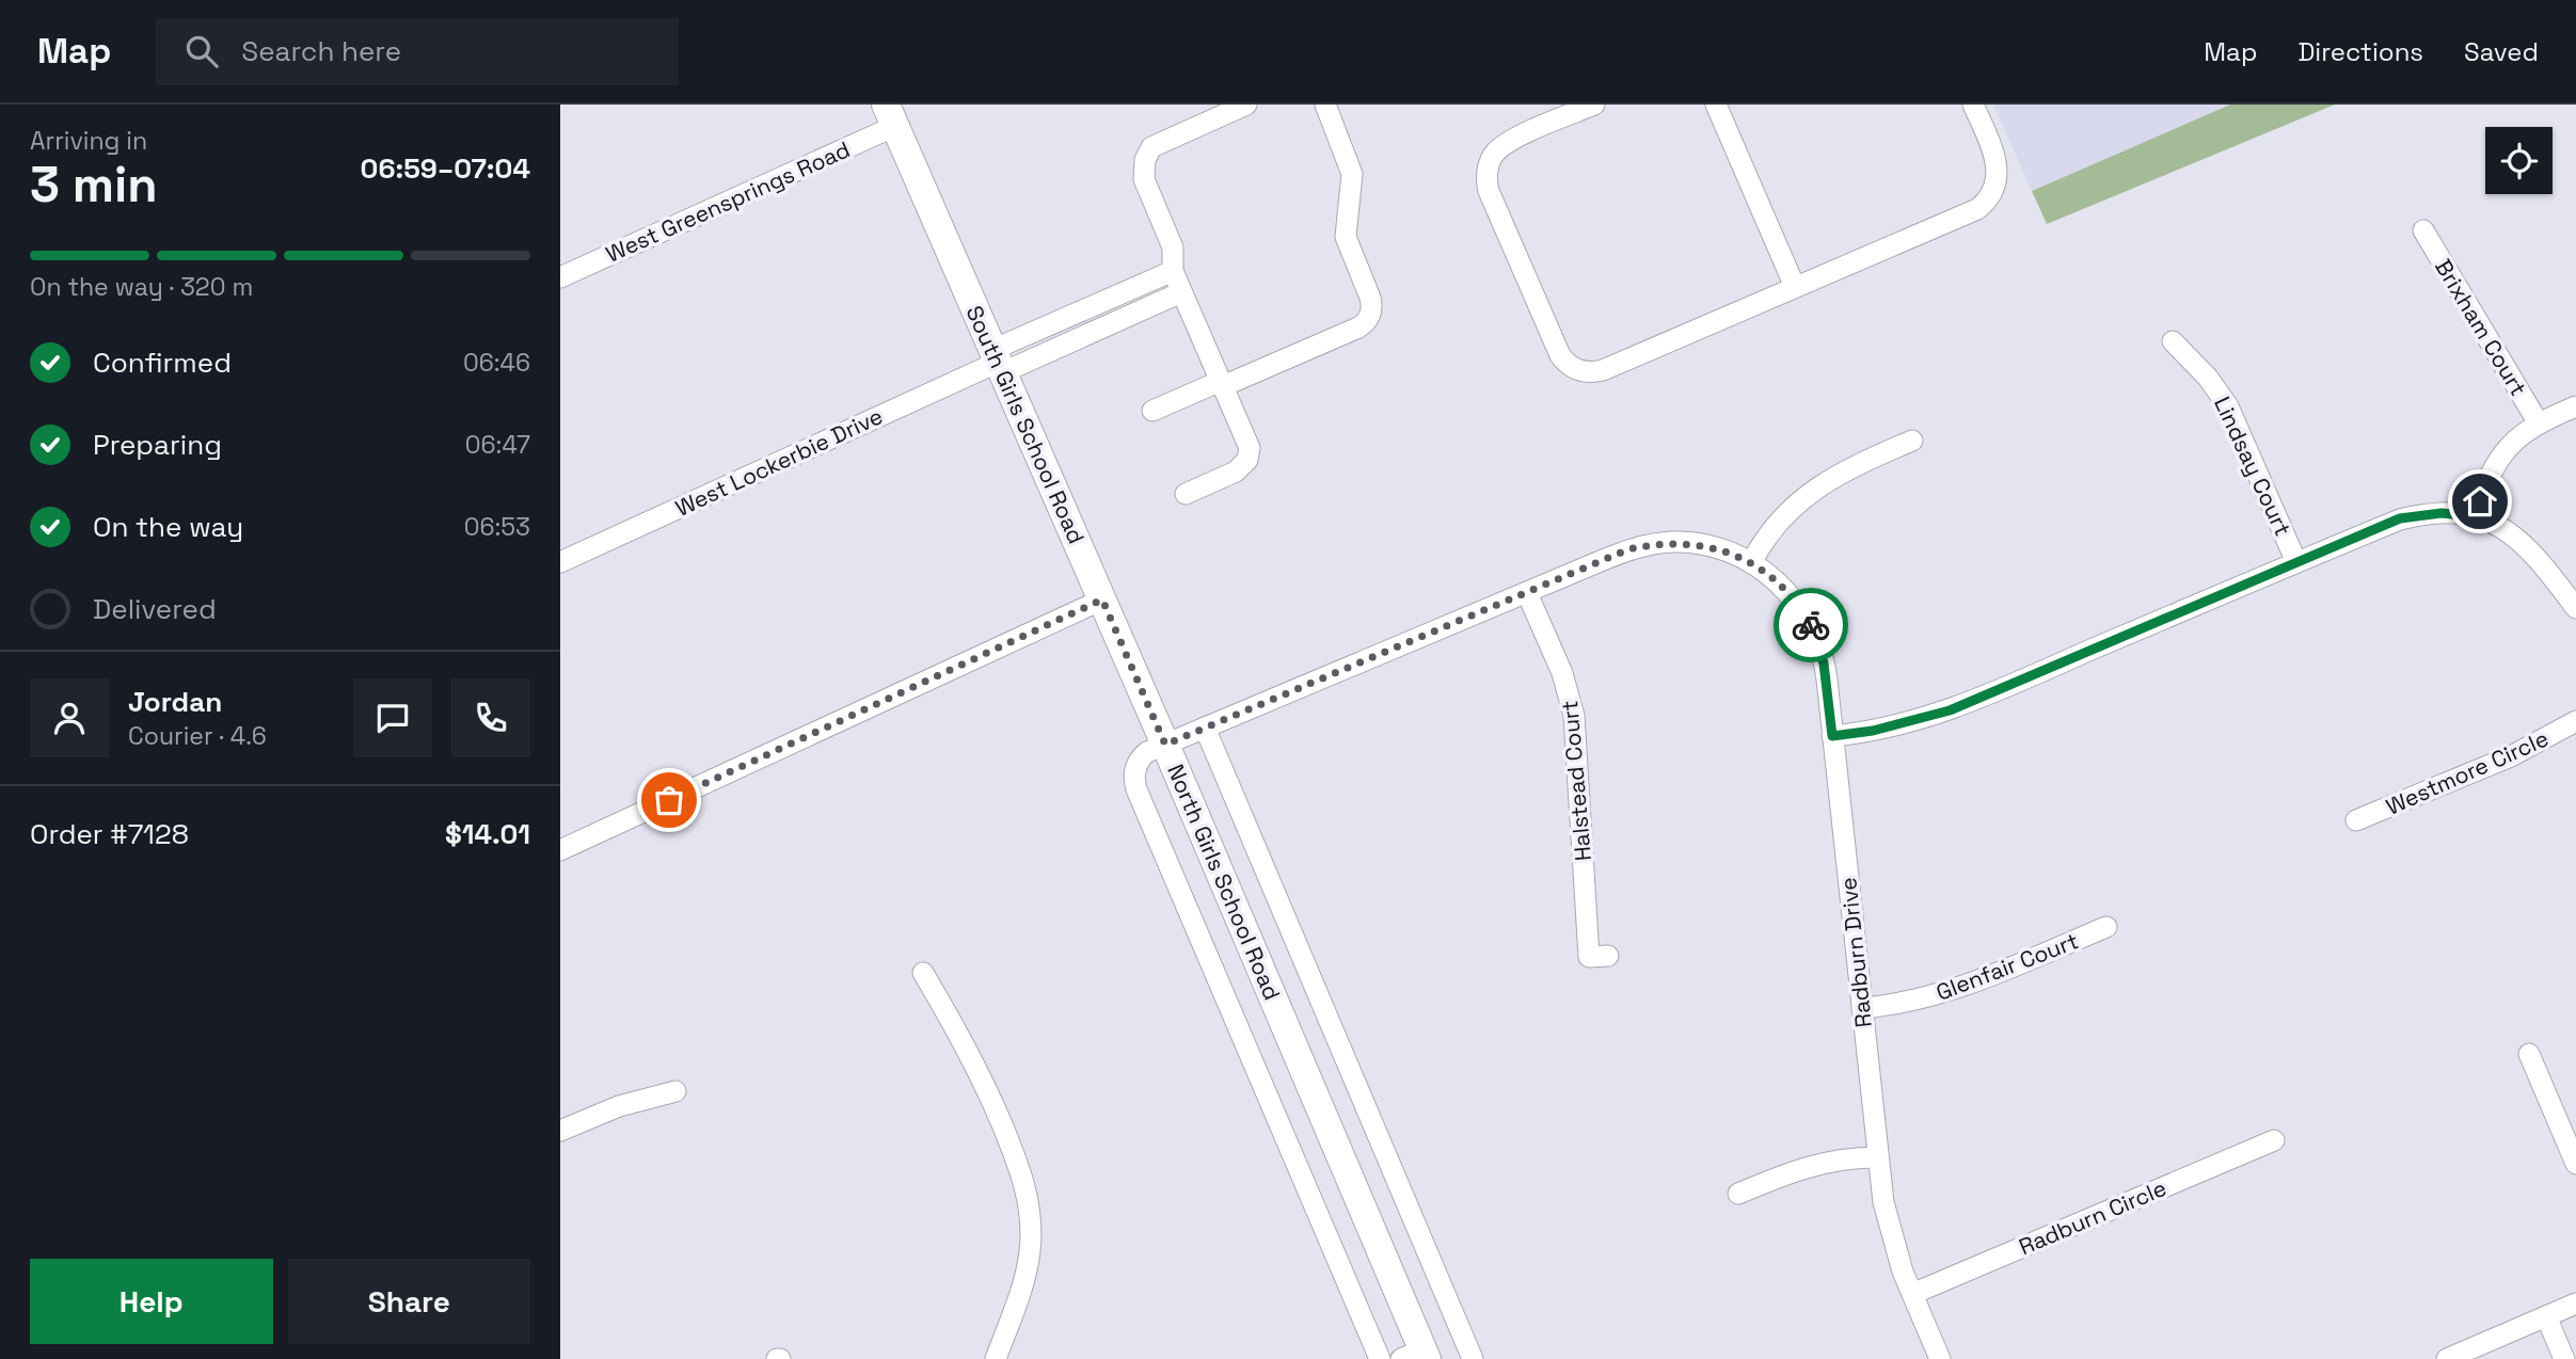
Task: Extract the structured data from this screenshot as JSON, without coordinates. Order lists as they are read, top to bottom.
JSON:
{
  "streets": {
    "main road": ["South Girls School Road", "North Girls School Road"],
    "street": [
      "West Greensprings Road",
      "Brixham Court",
      "West Lockerbie Drive",
      "Lindsay Court",
      "Westmore Circle",
      "Halstead Court",
      "Radburn Drive",
      "Glenfair Court",
      "Radburn Circle"
    ]
  },
  "crossings": [
    ["West Greensprings Road", "South Girls School Road"],
    ["South Girls School Road", "West Lockerbie Drive"],
    ["South Girls School Road", "North Girls School Road"],
    ["South Girls School Road", "Radburn Drive"],
    ["Halstead Court", "Radburn Drive"],
    ["North Girls School Road", "Radburn Drive"],
    ["Radburn Drive", "Glenfair Court"],
    ["Radburn Drive", "Radburn Circle"]
  ],
  "page": {
    "header": "Map",
    "search": "Search here",
    "nav": ["Map", "Directions", "Saved"],
    "heading": ["3 min", "Arriving in", "06:59–07:04"],
    "panel": [
      "Jordan",
      "Courier · 4.6",
      "Order #7128",
      "$14.01"
    ],
    "bar": "On the way · 320 m",
    "list": [
      ["Confirmed", "06:46"],
      ["Preparing", "06:47"],
      ["On the way", "06:53"],
      "Delivered"
    ],
    "buttons": ["Help", "Share"]
  }
}
